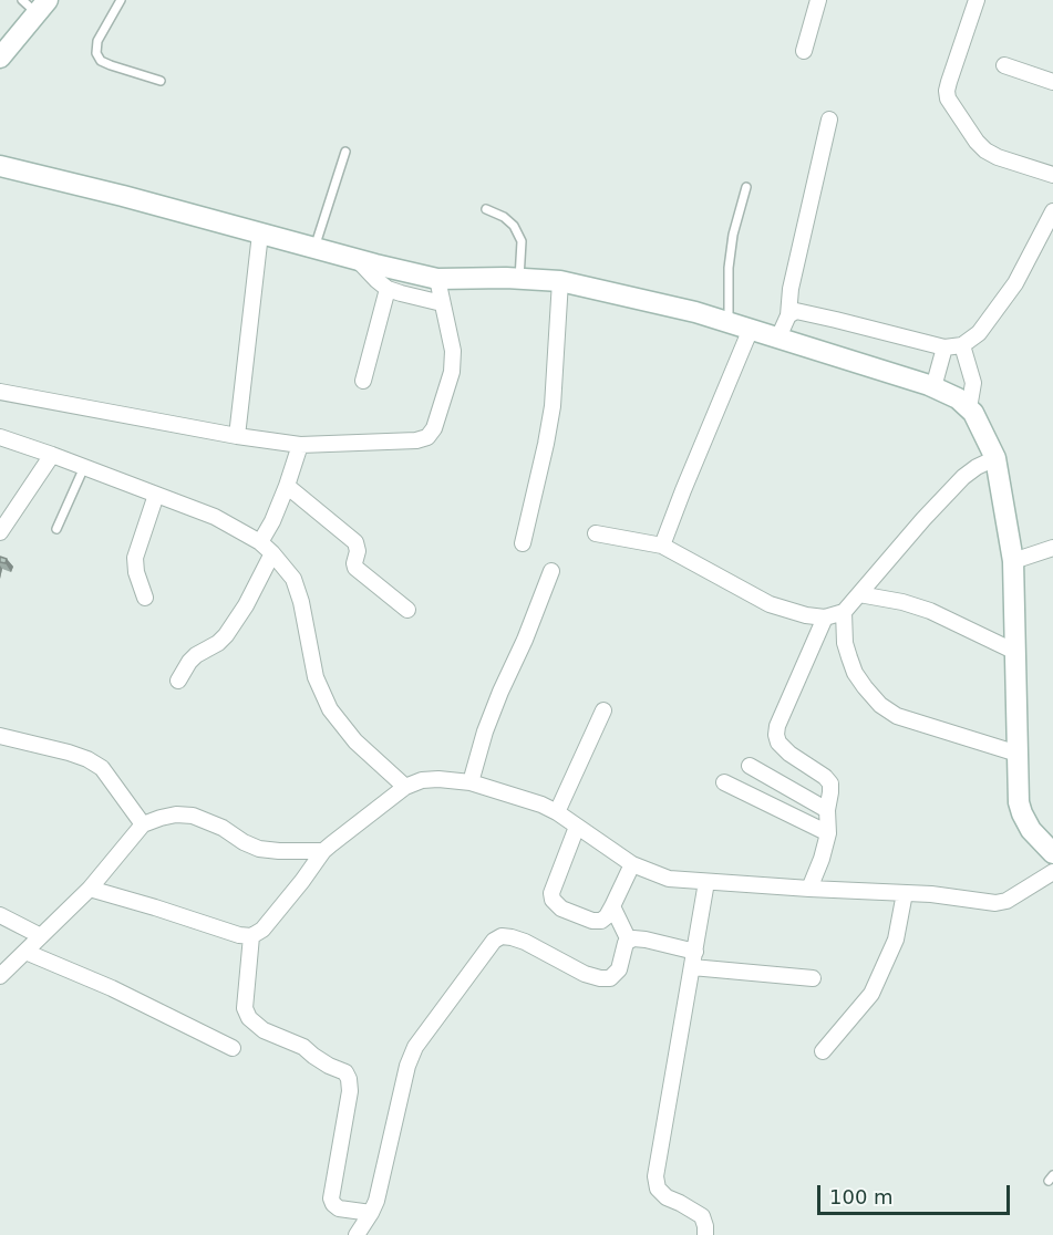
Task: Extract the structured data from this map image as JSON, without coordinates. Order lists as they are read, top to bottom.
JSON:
{
  "scale_bar": "100 m"
}
